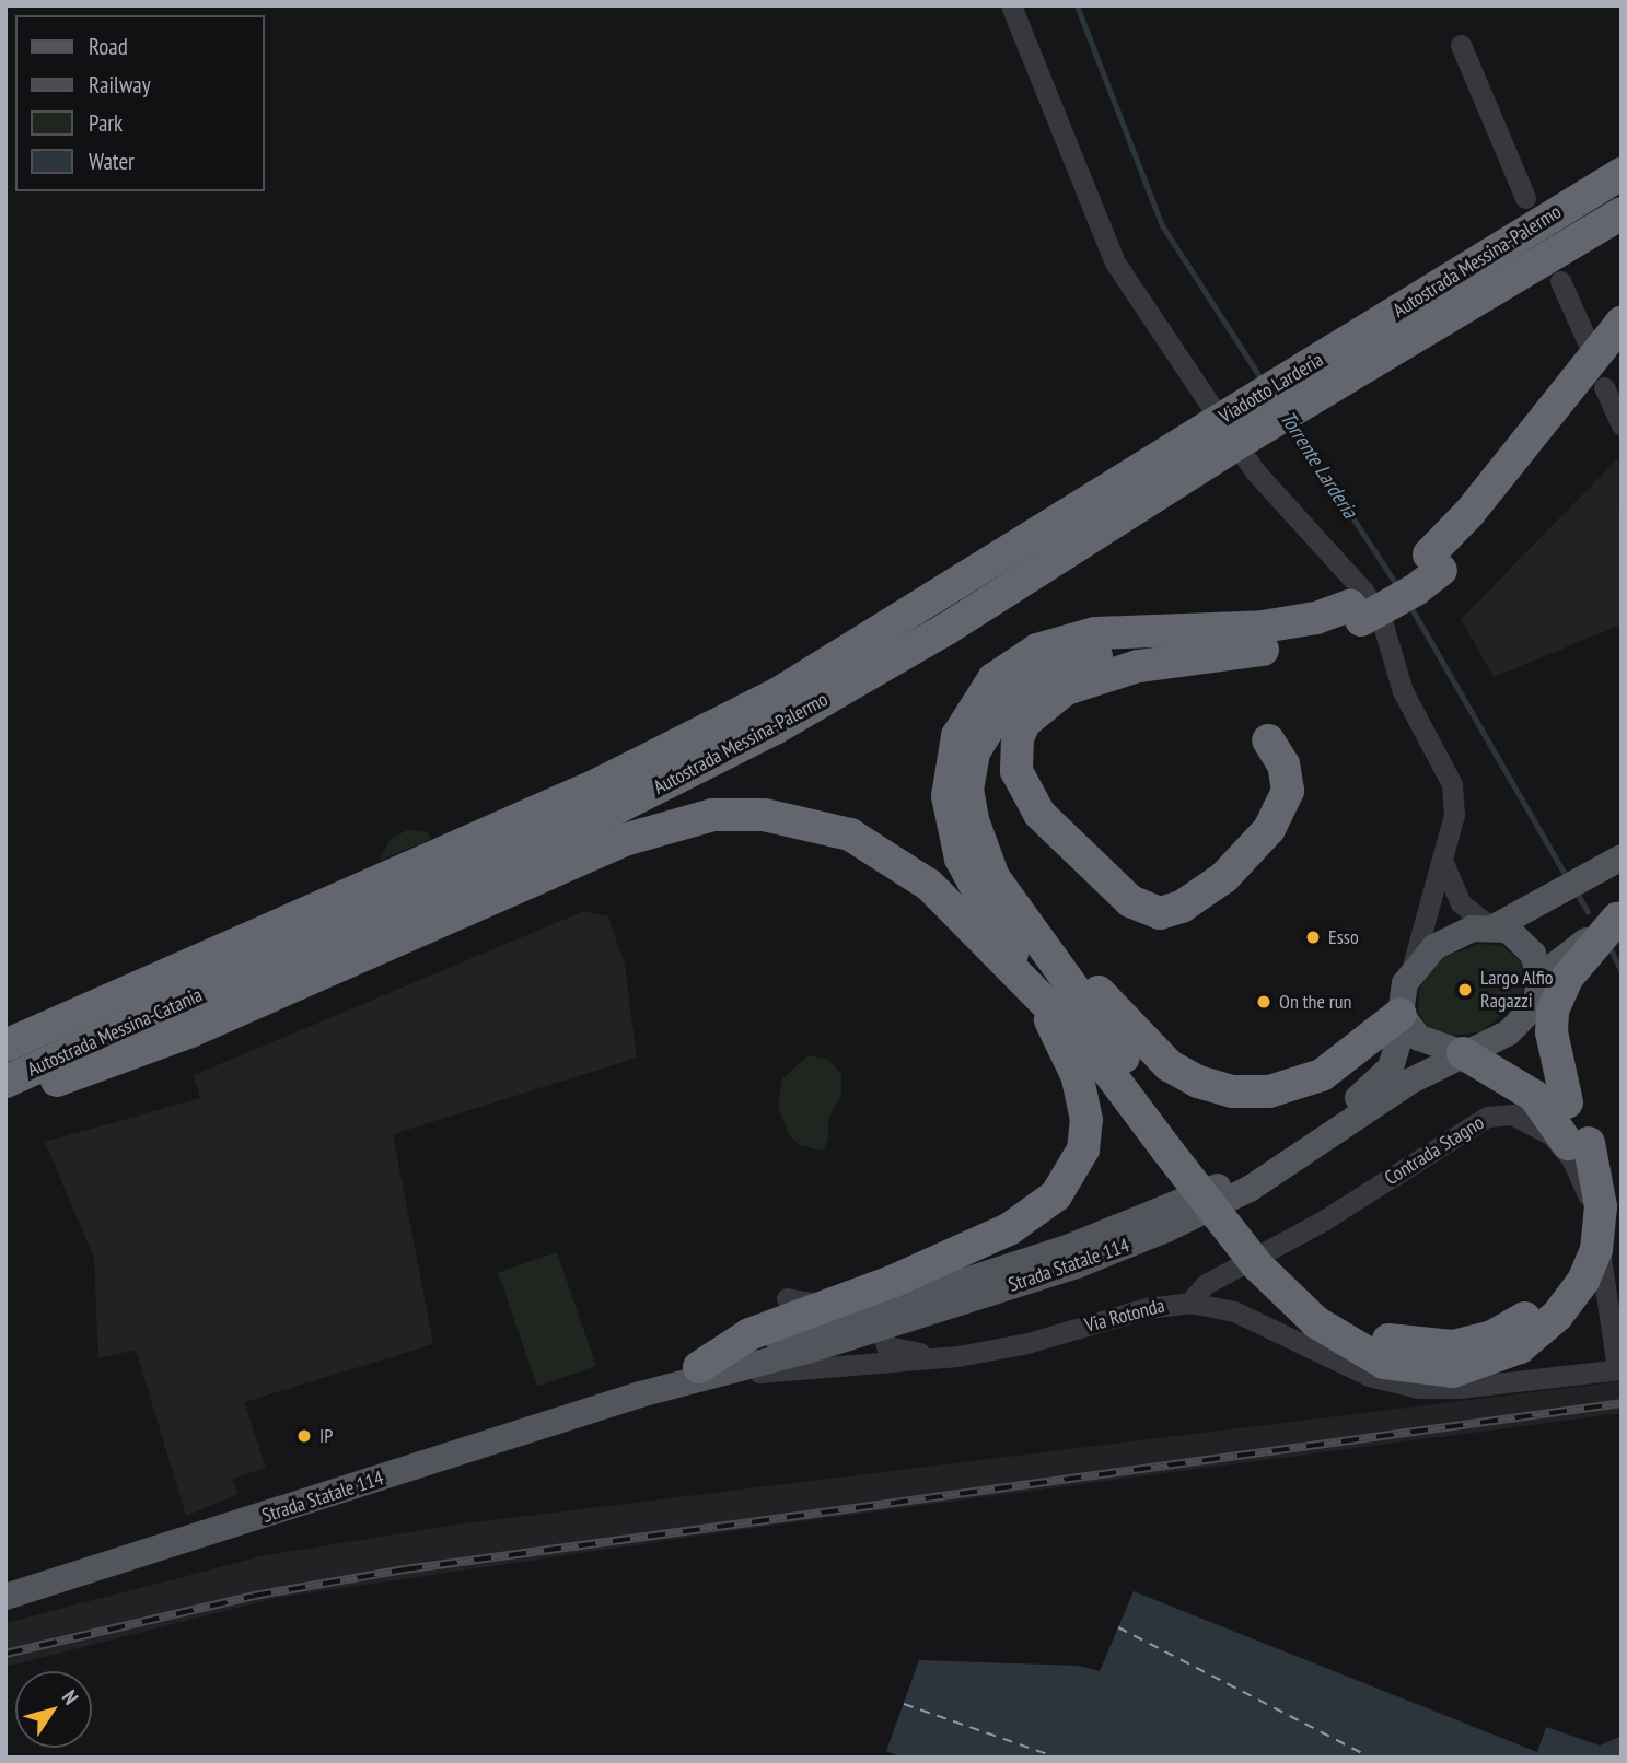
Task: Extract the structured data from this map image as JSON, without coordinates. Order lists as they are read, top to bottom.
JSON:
{
  "streets": {
    "highway": ["Autostrada Messina-Palermo", "Viadotto Larderia", "Autostrada Messina-Catania"],
    "main road": ["Strada Statale 114"],
    "street": ["Contrada Stagno", "Via Rotonda"]
  },
  "crossings": [
    ["Autostrada Messina-Palermo", "Viadotto Larderia"],
    ["Autostrada Messina-Palermo", "Autostrada Messina-Catania"],
    ["Contrada Stagno", "Via Rotonda"],
    ["Strada Statale 114", "Via Rotonda"]
  ],
  "water": ["Torrente Larderia"],
  "places": [
    "Esso",
    "Largo Alfio Ragazzi",
    "On the run",
    "IP"
  ],
  "legend": [
    "Road",
    "Railway",
    "Park",
    "Water"
  ],
  "north": "top right"
}
